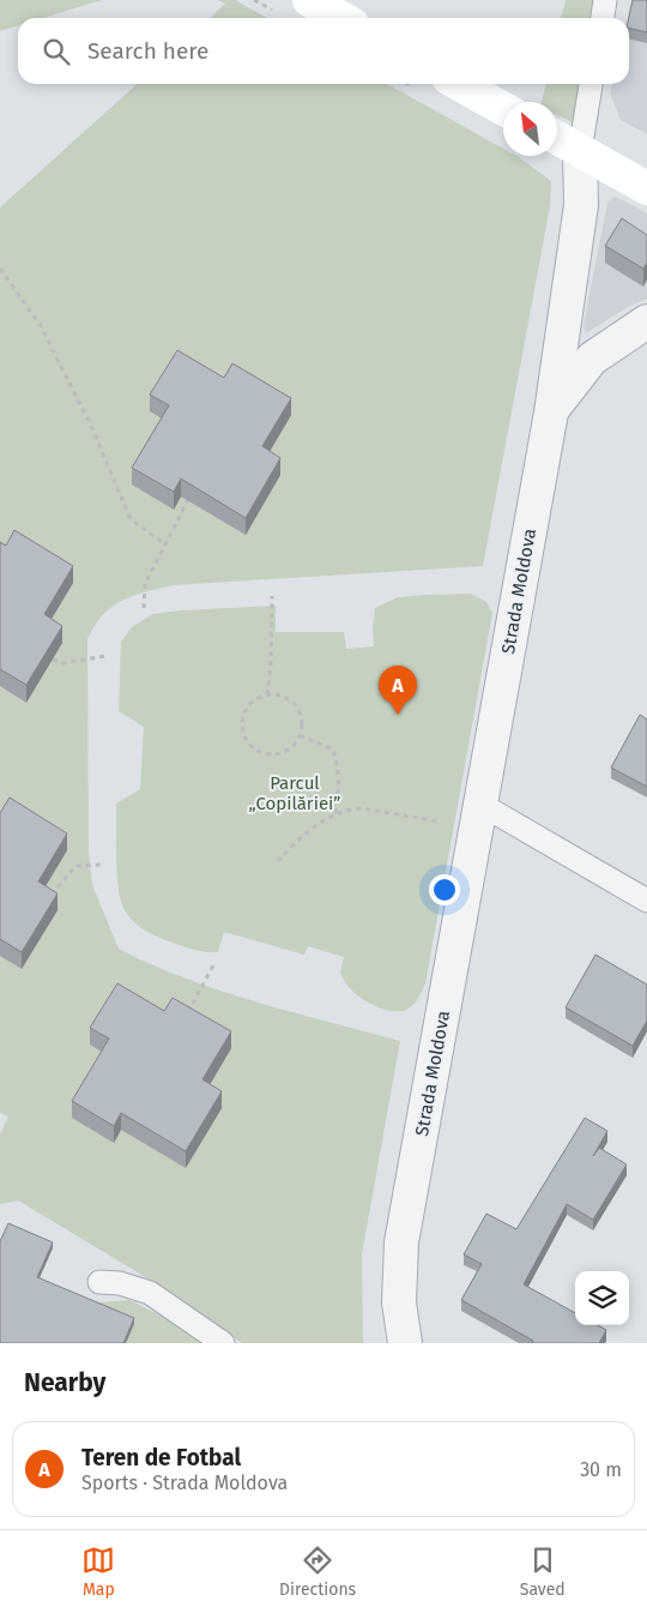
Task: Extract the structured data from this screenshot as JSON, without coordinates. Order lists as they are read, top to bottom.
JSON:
{
  "streets": {
    "street": ["Strada Moldova"]
  },
  "parks": ["Parcul „Copilăriei”"],
  "north": "top left",
  "page": {
    "search": "Search here",
    "pins": "A",
    "heading": "Nearby",
    "list": [
      {
        "mark": "A",
        "name": "Teren de Fotbal",
        "note": "Sports · Strada Moldova",
        "value": "30 m"
      }
    ],
    "nav": ["Map", "Directions", "Saved"]
  }
}
